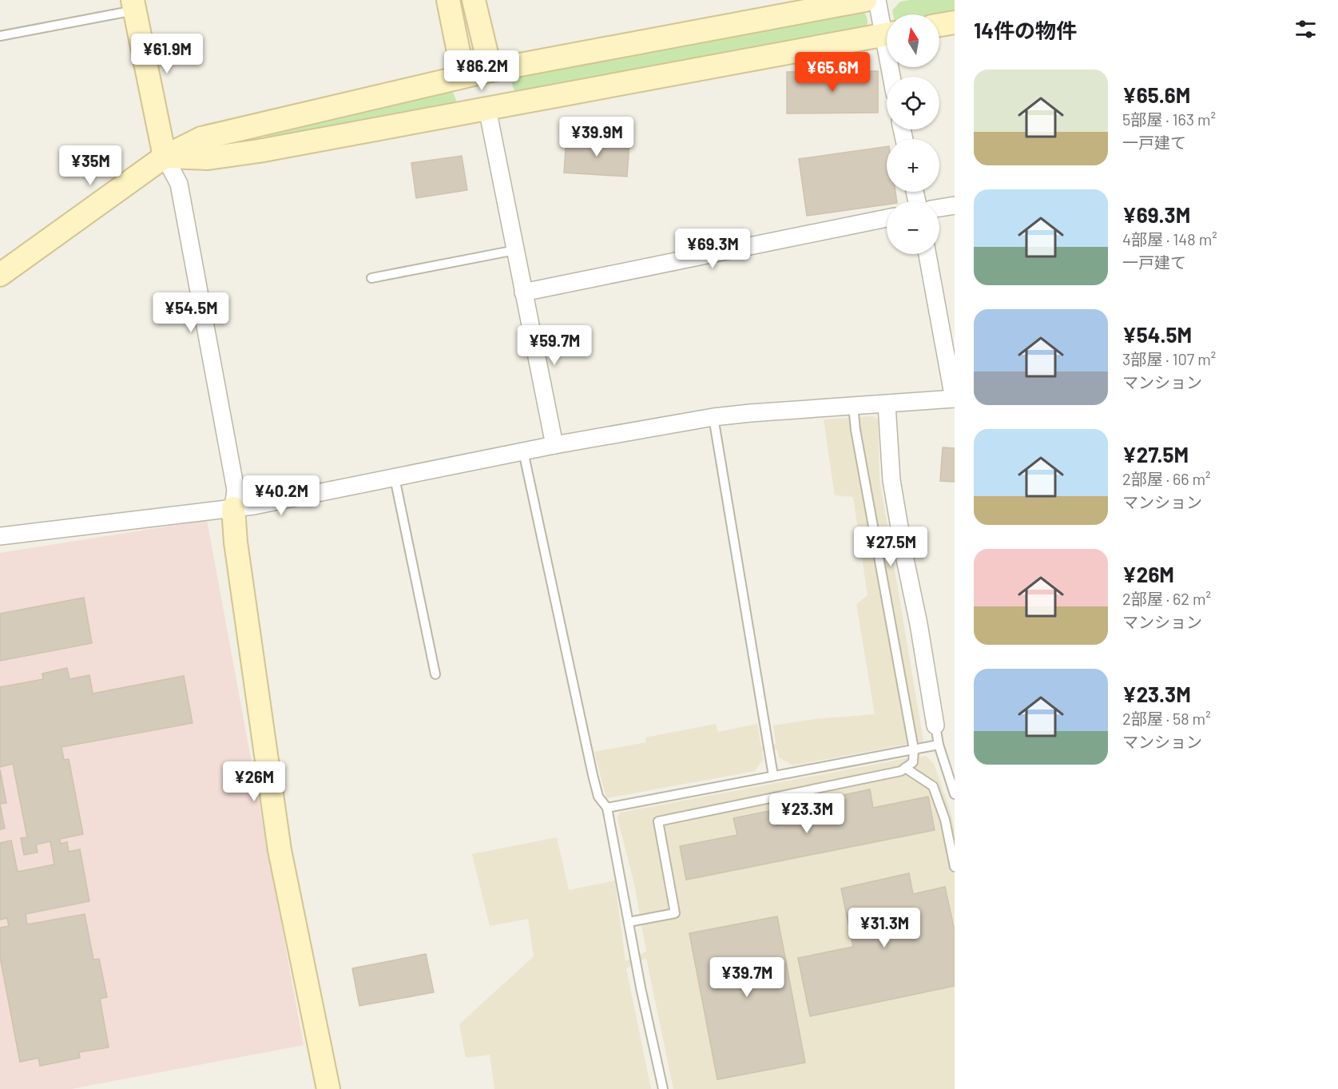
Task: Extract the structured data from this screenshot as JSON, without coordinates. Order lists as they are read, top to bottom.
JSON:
{
  "north": "top",
  "page": {
    "heading": "14件の物件",
    "map_buttons": ["+", "−"],
    "price": [
      "¥61.9M",
      "¥86.2M",
      "¥65.6M",
      "¥39.9M",
      "¥35M",
      "¥69.3M",
      "¥54.5M",
      "¥59.7M",
      "¥40.2M",
      "¥27.5M",
      "¥26M",
      "¥23.3M",
      "¥31.3M",
      "¥39.7M"
    ],
    "list": [
      {
        "name": "¥65.6M",
        "note": "5部屋 · 163 m² · 一戸建て"
      },
      {
        "name": "¥69.3M",
        "note": "4部屋 · 148 m² · 一戸建て"
      },
      {
        "name": "¥54.5M",
        "note": "3部屋 · 107 m² · マンション"
      },
      {
        "name": "¥27.5M",
        "note": "2部屋 · 66 m² · マンション"
      },
      {
        "name": "¥26M",
        "note": "2部屋 · 62 m² · マンション"
      },
      {
        "name": "¥23.3M",
        "note": "2部屋 · 58 m² · マンション"
      }
    ]
  }
}
